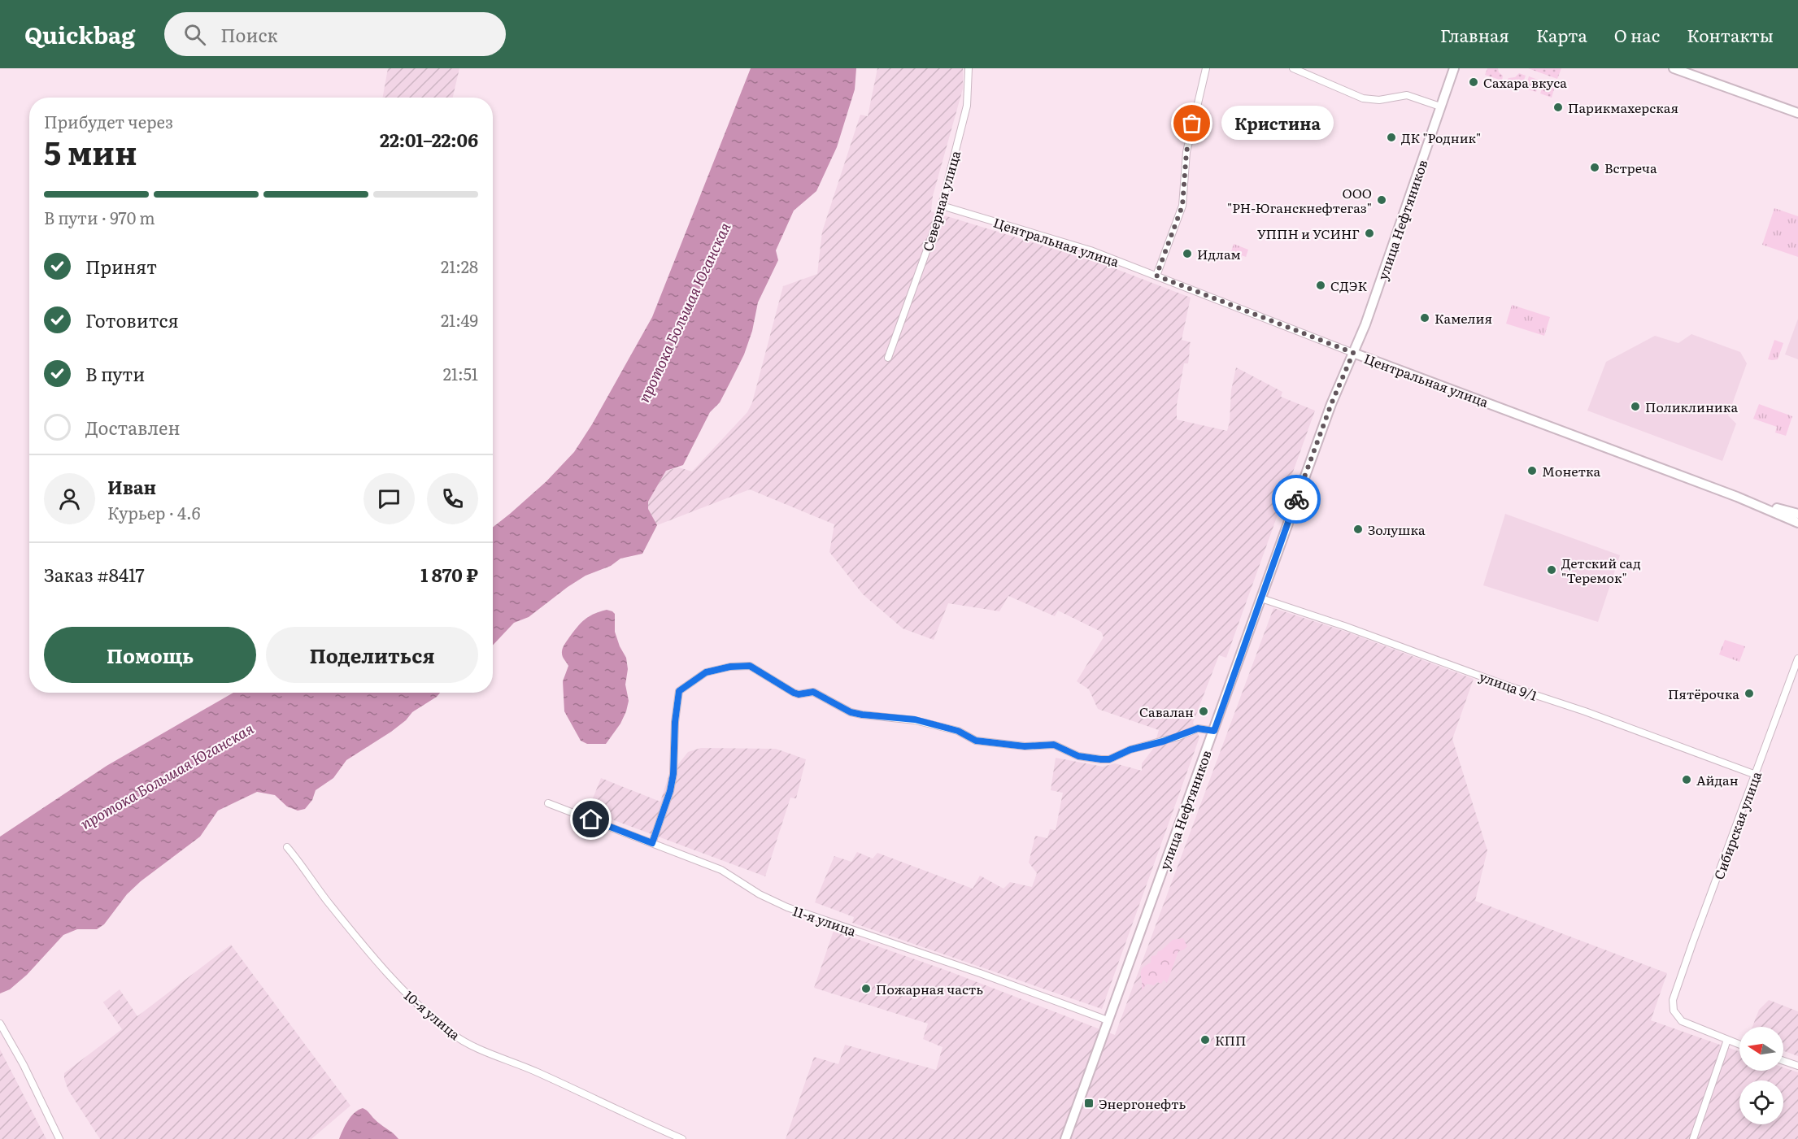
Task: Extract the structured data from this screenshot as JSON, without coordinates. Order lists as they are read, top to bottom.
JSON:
{
  "streets": {
    "street": [
      "Северная улица",
      "улица Нефтяников",
      "Центральная улица",
      "улица 9/1",
      "Сибирская улица",
      "11-я улица",
      "10-я улица"
    ]
  },
  "crossings": [
    ["Северная улица", "Центральная улица"],
    ["улица Нефтяников", "Центральная улица"],
    ["улица Нефтяников", "улица 9/1"],
    ["улица Нефтяников", "11-я улица"],
    ["улица 9/1", "Сибирская улица"]
  ],
  "water": ["протока Большая Юганская"],
  "places": {
    "other": [
      "Сахара вкуса",
      "Парикмахерская",
      "Кристина",
      "ДК \"Родник\"",
      "Встреча",
      "ООО \"РН-Юганскнефтегаз\"",
      "УППН и УСИНГ",
      "Идлам",
      "СДЭК",
      "Камелия",
      "Поликлиника",
      "Монетка",
      "Золушка",
      "Детский сад \"Теремок\"",
      "Пятёрочка",
      "Савалан",
      "Айдан",
      "Пожарная часть",
      "КПП"
    ],
    "transit": ["Энергонефть"]
  },
  "north": "left",
  "page": {
    "header": "Quickbag",
    "search": "Поиск",
    "nav": [
      "Главная",
      "Карта",
      "О нас",
      "Контакты"
    ],
    "heading": ["5 мин", "Прибудет через", "22:01–22:06"],
    "panel": [
      "Иван",
      "Курьер · 4.6",
      "Заказ #8417",
      "1 870 ₽"
    ],
    "bubble": "Кристина",
    "bar": "В пути · 970 m",
    "list": [
      ["Принят", "21:28"],
      ["Готовится", "21:49"],
      ["В пути", "21:51"],
      "Доставлен"
    ],
    "buttons": ["Помощь", "Поделиться"]
  }
}
